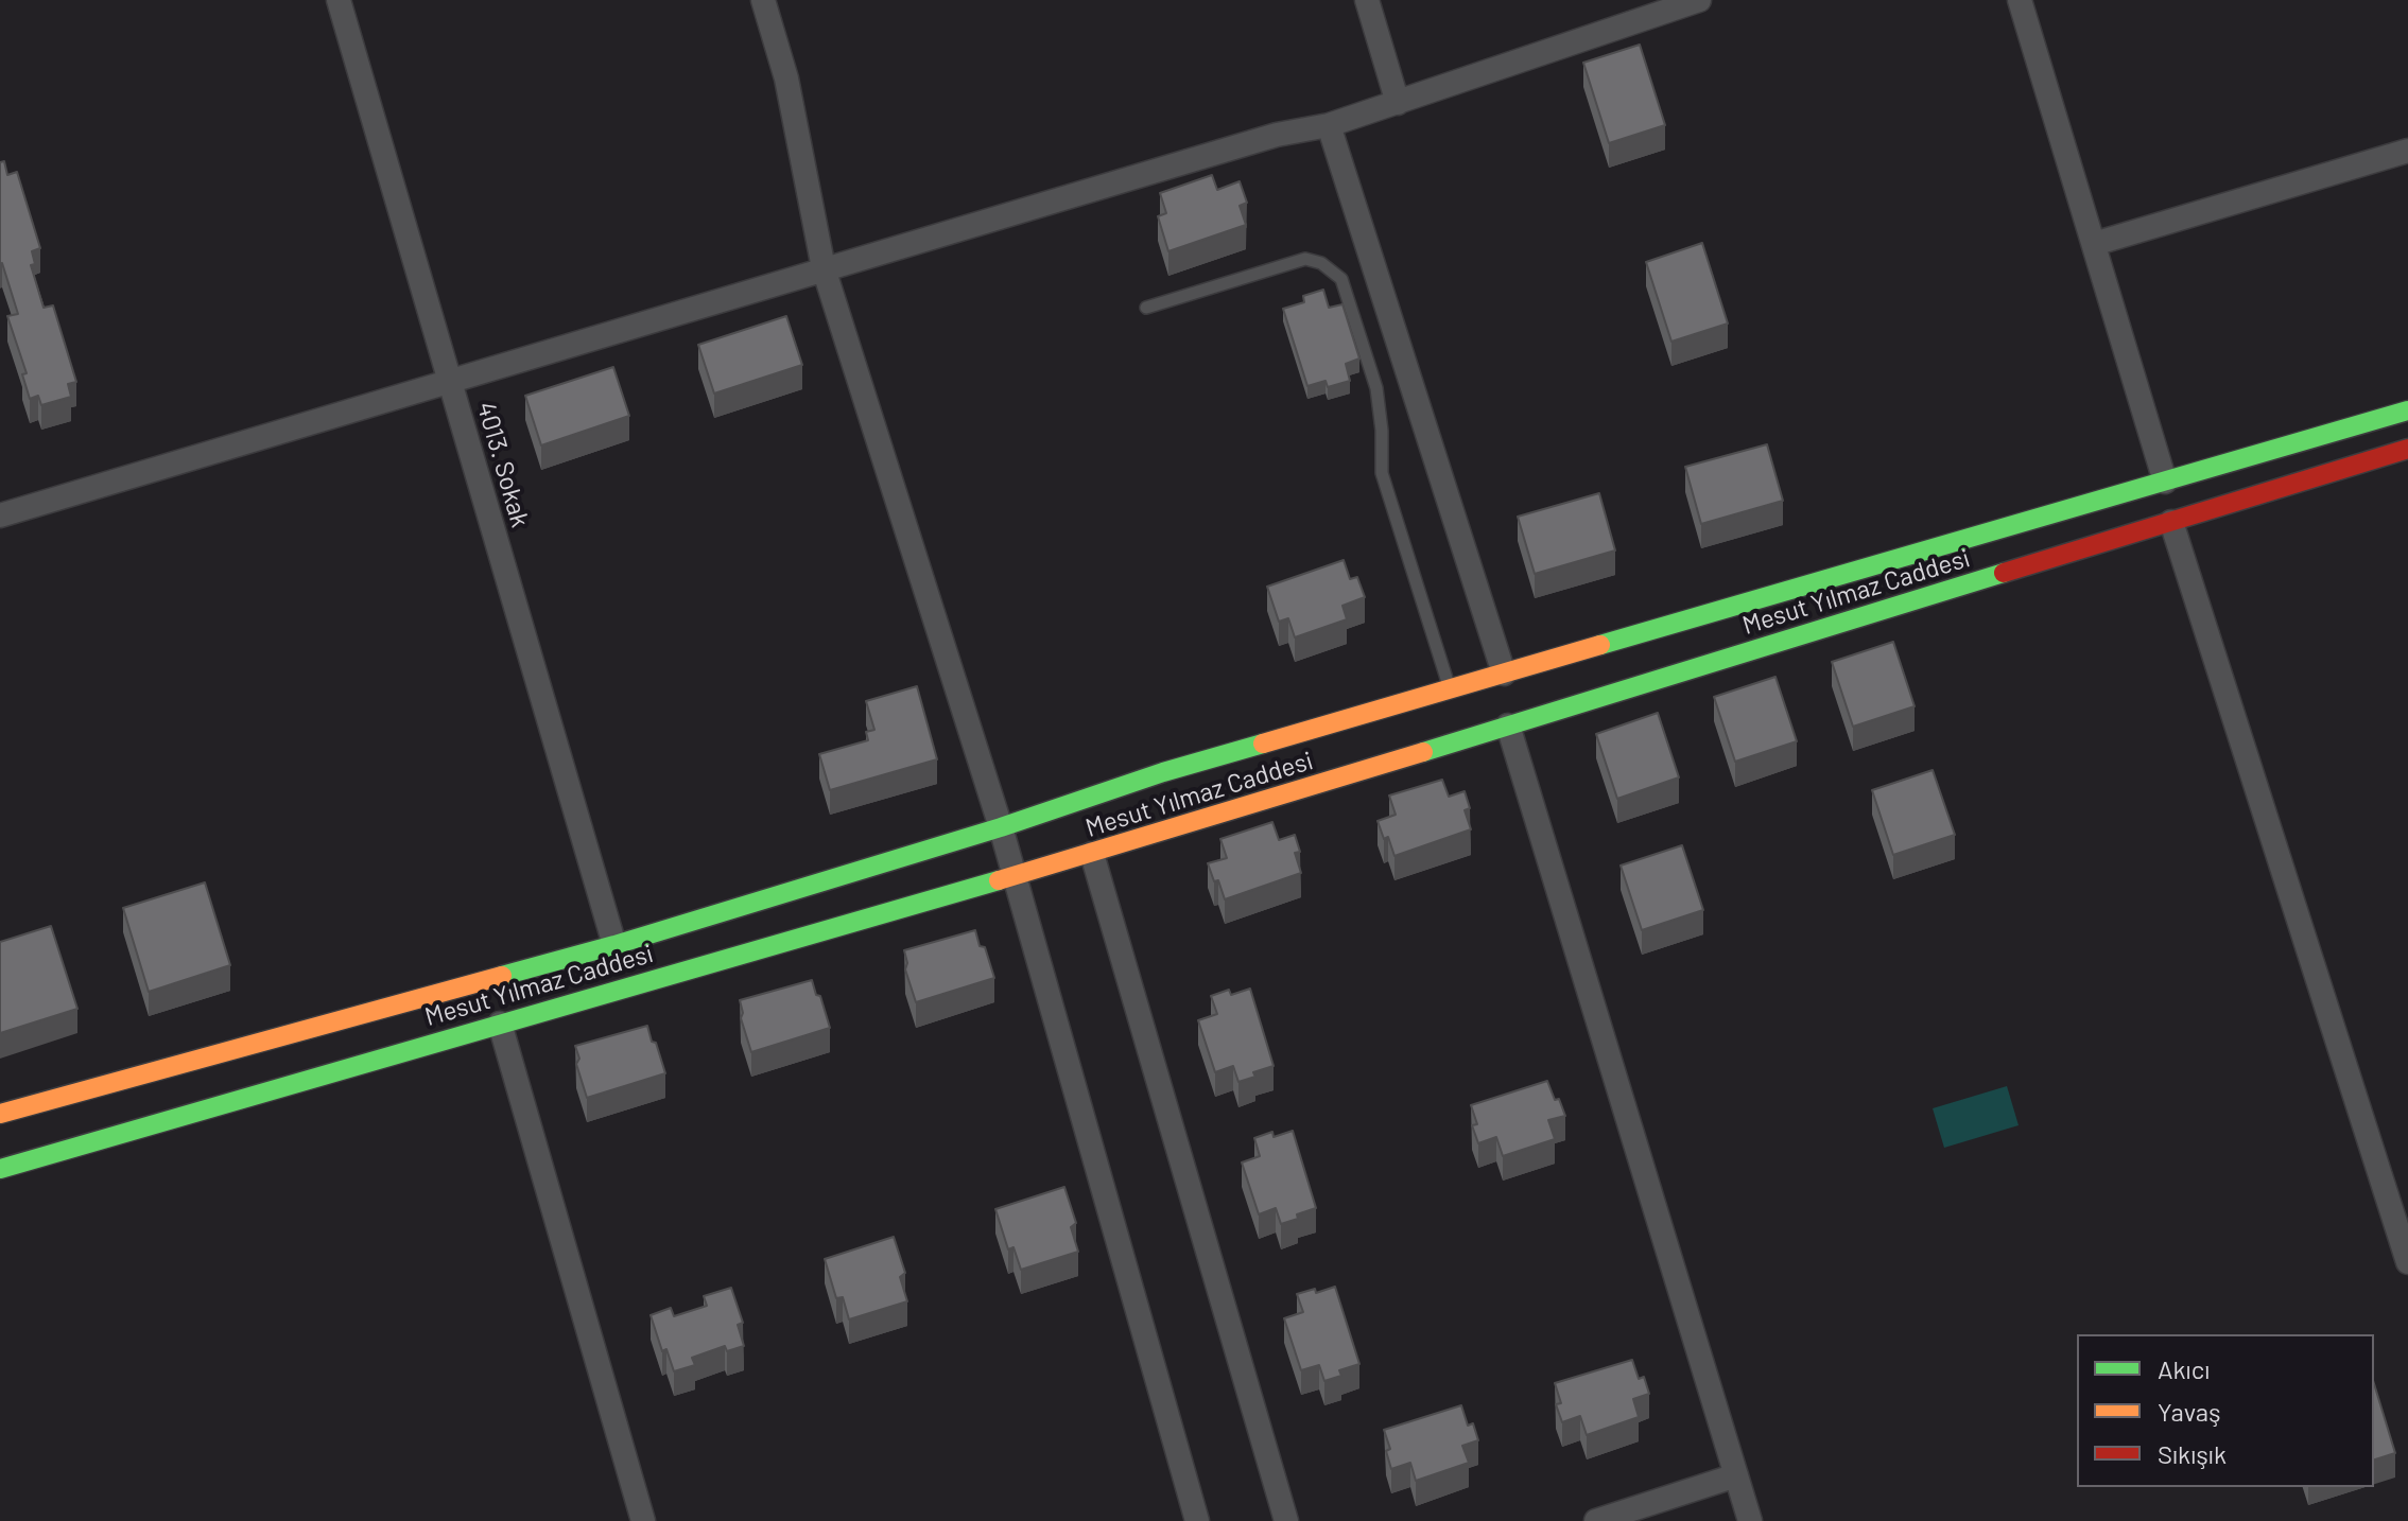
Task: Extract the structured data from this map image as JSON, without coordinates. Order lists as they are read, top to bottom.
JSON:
{
  "streets": {
    "main road": ["Mesut Yılmaz Caddesi"],
    "street": ["4013. Sokak"]
  },
  "crossings": [
    ["4013. Sokak", "Mesut Yılmaz Caddesi"]
  ],
  "legend": ["Akıcı", "Yavaş", "Sıkışık"]
}
